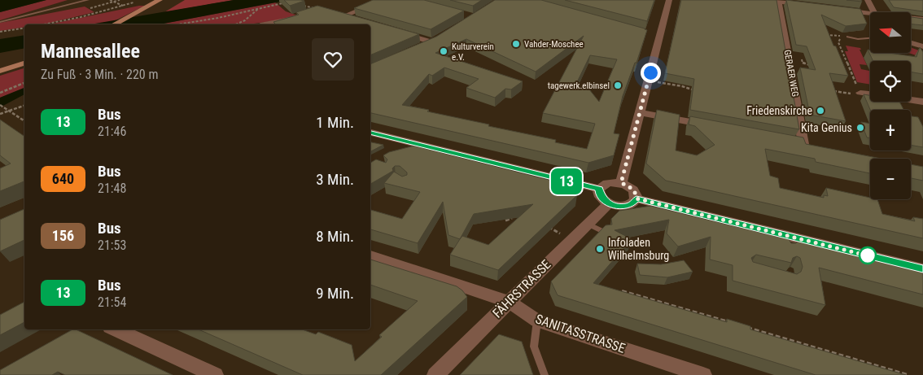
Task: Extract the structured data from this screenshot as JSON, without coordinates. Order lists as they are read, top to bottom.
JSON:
{
  "streets": {
    "street": ["GERAER WEG", "FÄHRSTRASSE", "SANITASSTRASSE"]
  },
  "crossings": [
    ["FÄHRSTRASSE", "SANITASSTRASSE"]
  ],
  "places": [
    "Vahder-Moschee",
    "Kulturverein e.V.",
    "tagewerk.elbinsel",
    "Friedenskirche",
    "Kita Genius",
    "Infoladen Wilhelmsburg"
  ],
  "lines": ["bus line 13"],
  "north": "left",
  "page": {
    "on_map": "13",
    "map_buttons": ["+", "−"],
    "heading": ["Mannesallee", "Zu Fuß · 3 Min. · 220 m"],
    "list": [
      {
        "mark": "13",
        "name": "Bus",
        "note": "21:46",
        "value": "1 Min."
      },
      {
        "mark": "640",
        "name": "Bus",
        "note": "21:48",
        "value": "3 Min."
      },
      {
        "mark": "156",
        "name": "Bus",
        "note": "21:53",
        "value": "8 Min."
      },
      {
        "mark": "13",
        "name": "Bus",
        "note": "21:54",
        "value": "9 Min."
      }
    ]
  }
}
